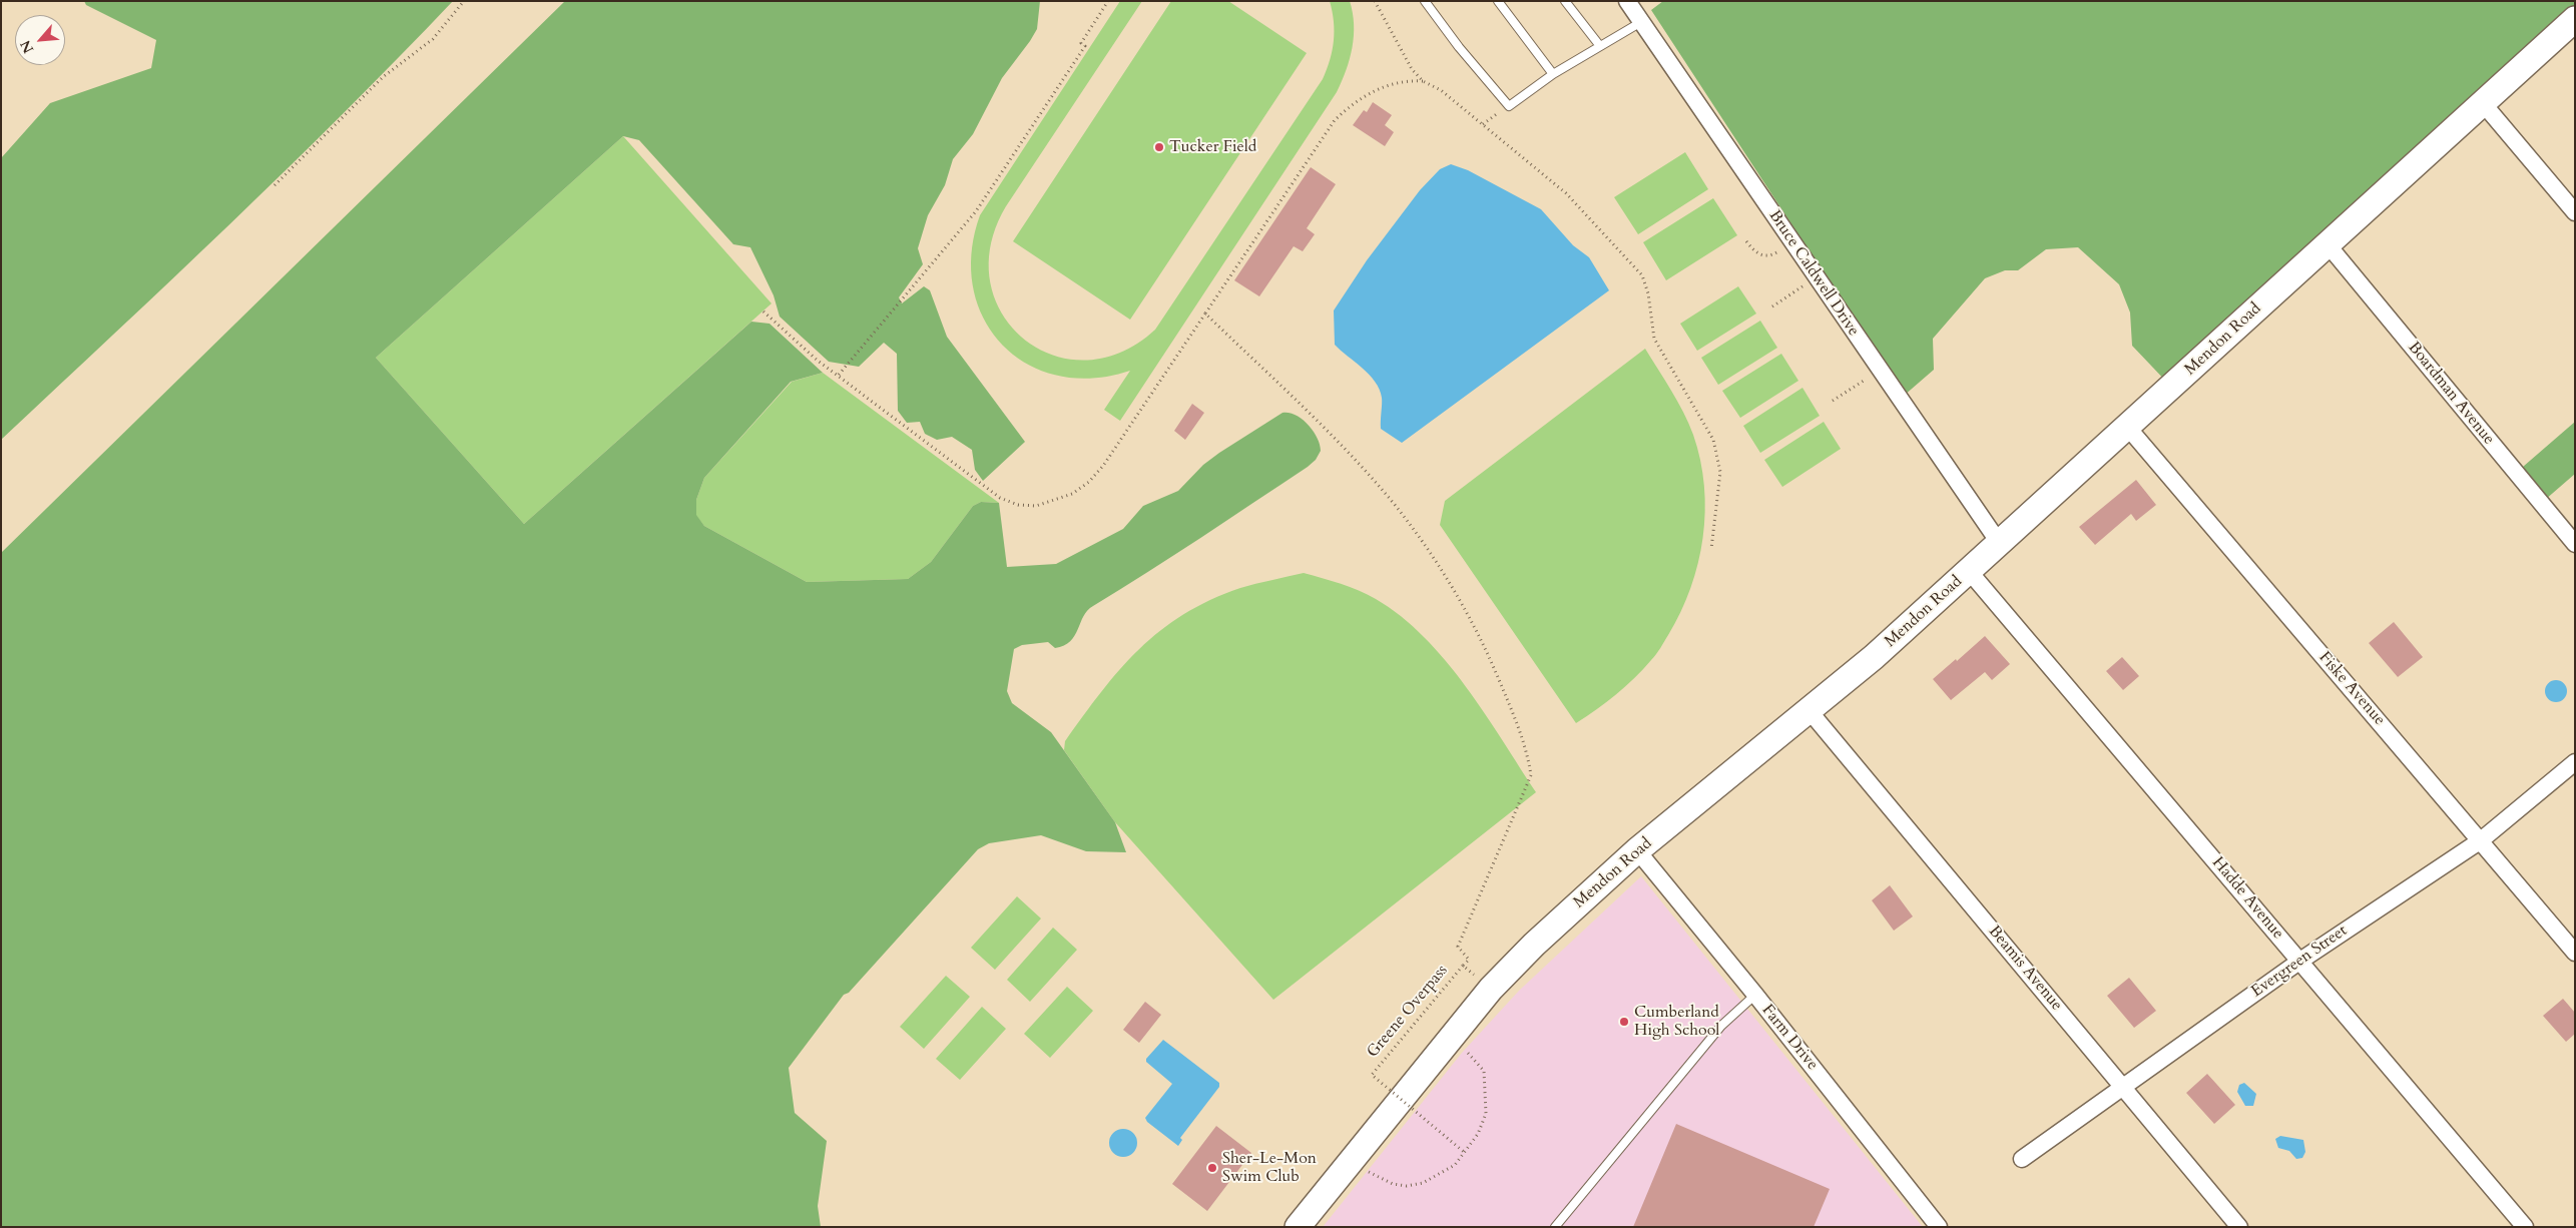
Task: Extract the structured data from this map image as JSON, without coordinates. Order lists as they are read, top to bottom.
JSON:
{
  "streets": {
    "main road": ["Mendon Road"],
    "street": [
      "Bruce Caldwell Drive",
      "Boardman Avenue",
      "Fiske Avenue",
      "Hadde Avenue",
      "Evergreen Street",
      "Beamis Avenue",
      "Farm Drive"
    ],
    "path": ["Greene Overpass"]
  },
  "crossings": [
    ["Bruce Caldwell Drive", "Mendon Road"],
    ["Mendon Road", "Boardman Avenue"],
    ["Mendon Road", "Fiske Avenue"],
    ["Mendon Road", "Hadde Avenue"],
    ["Mendon Road", "Beamis Avenue"],
    ["Mendon Road", "Farm Drive"],
    ["Fiske Avenue", "Evergreen Street"],
    ["Hadde Avenue", "Evergreen Street"],
    ["Evergreen Street", "Beamis Avenue"]
  ],
  "places": ["Tucker Field", "Cumberland High School", "Sher-Le-Mon Swim Club"],
  "north": "bottom left"
}
